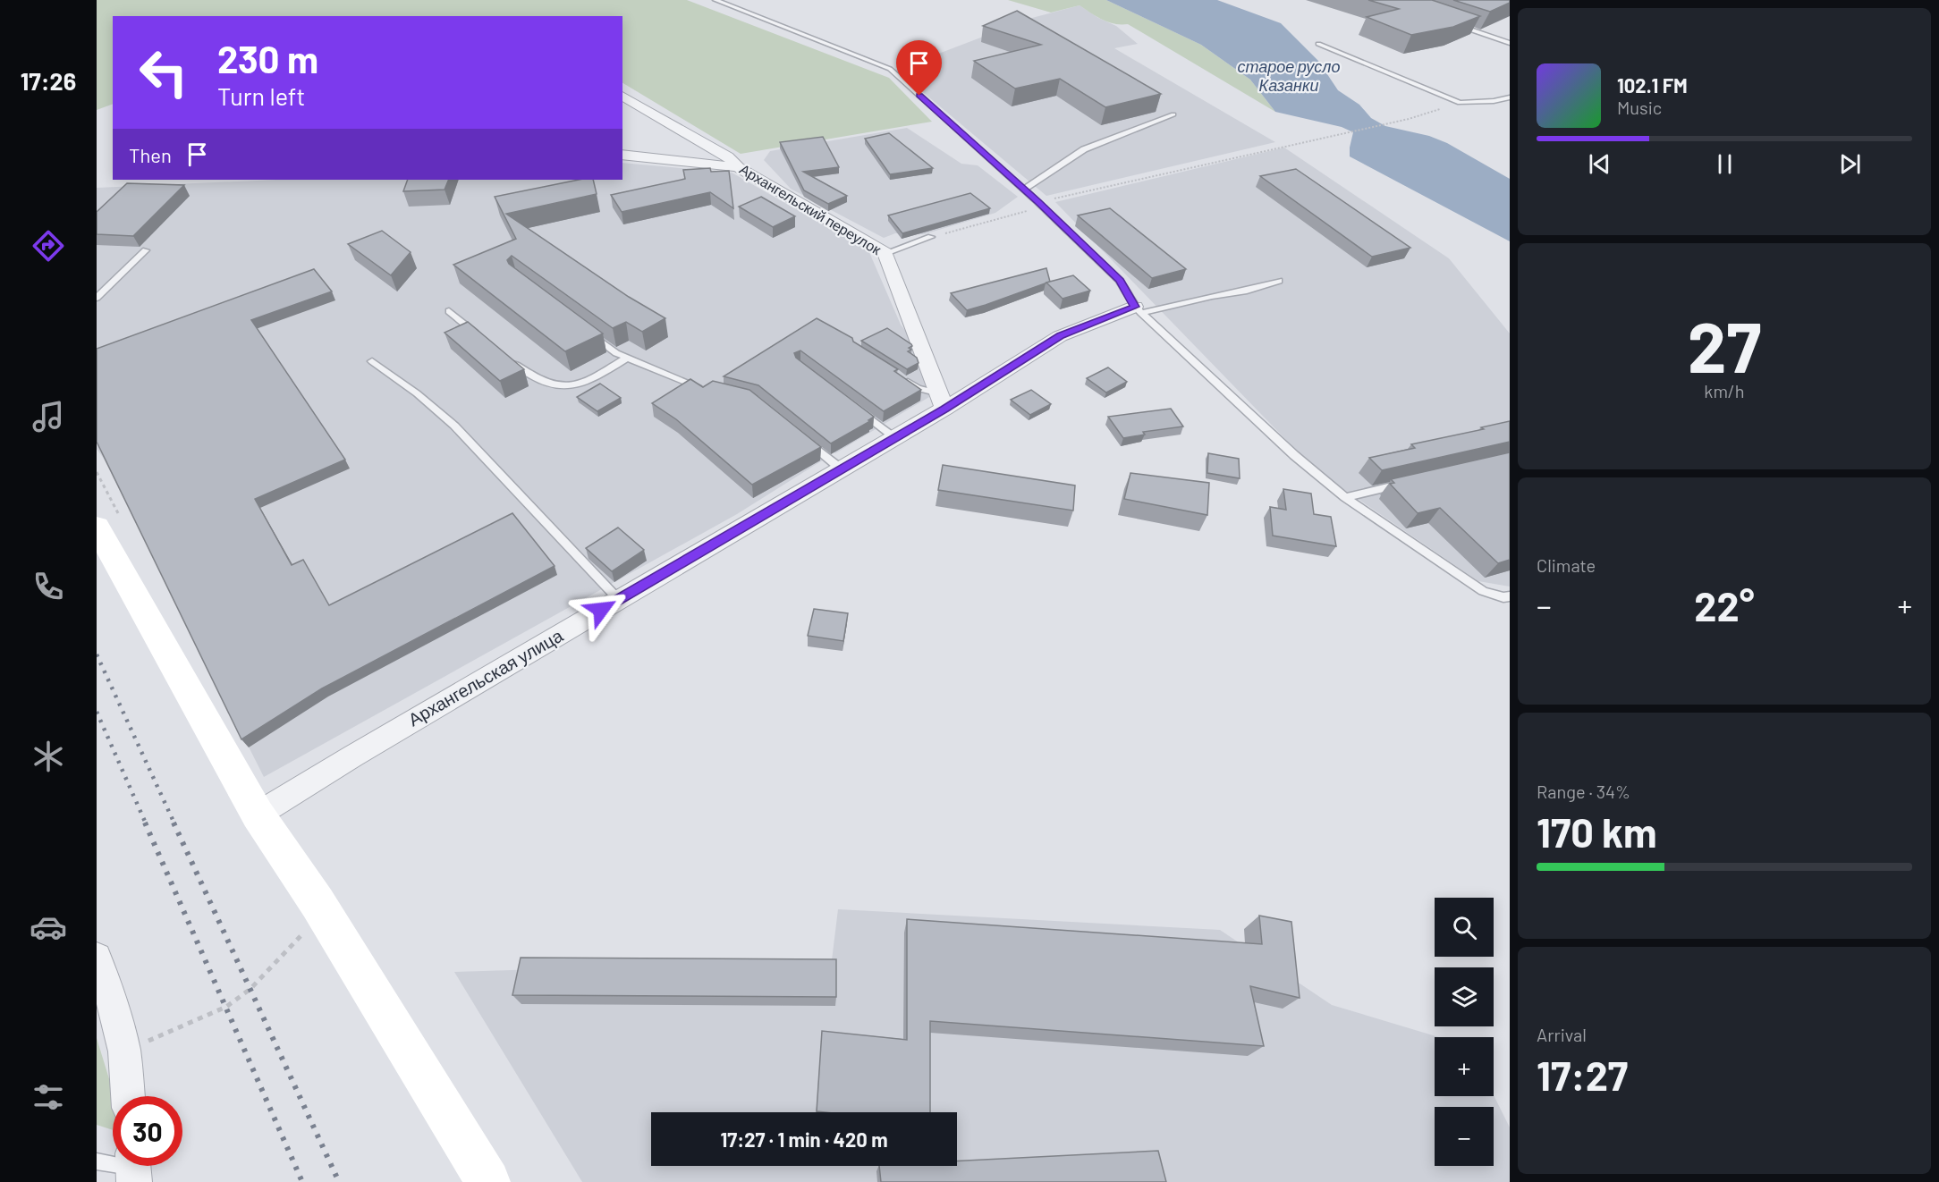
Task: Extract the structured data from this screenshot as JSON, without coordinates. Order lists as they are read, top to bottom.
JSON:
{
  "streets": {
    "street": ["Архангельский переулок", "Архангельская улица"]
  },
  "crossings": [
    ["Архангельский переулок", "Архангельская улица"]
  ],
  "water": ["старое русло Казанки"],
  "page": {
    "tabs": "17:26",
    "turn": ["230 m", "Turn left"],
    "song": ["102.1 FM", "Music"],
    "then": "Then",
    "tile": [
      ["27", "km/h"],
      "Climate",
      ["Range · 34%", "170 km"],
      ["Arrival", "17:27"]
    ],
    "heat": ["−", "22°", "+"],
    "map_buttons": ["+", "−"],
    "limit": "30",
    "trip": "17:27 · 1 min · 420 m"
  }
}
